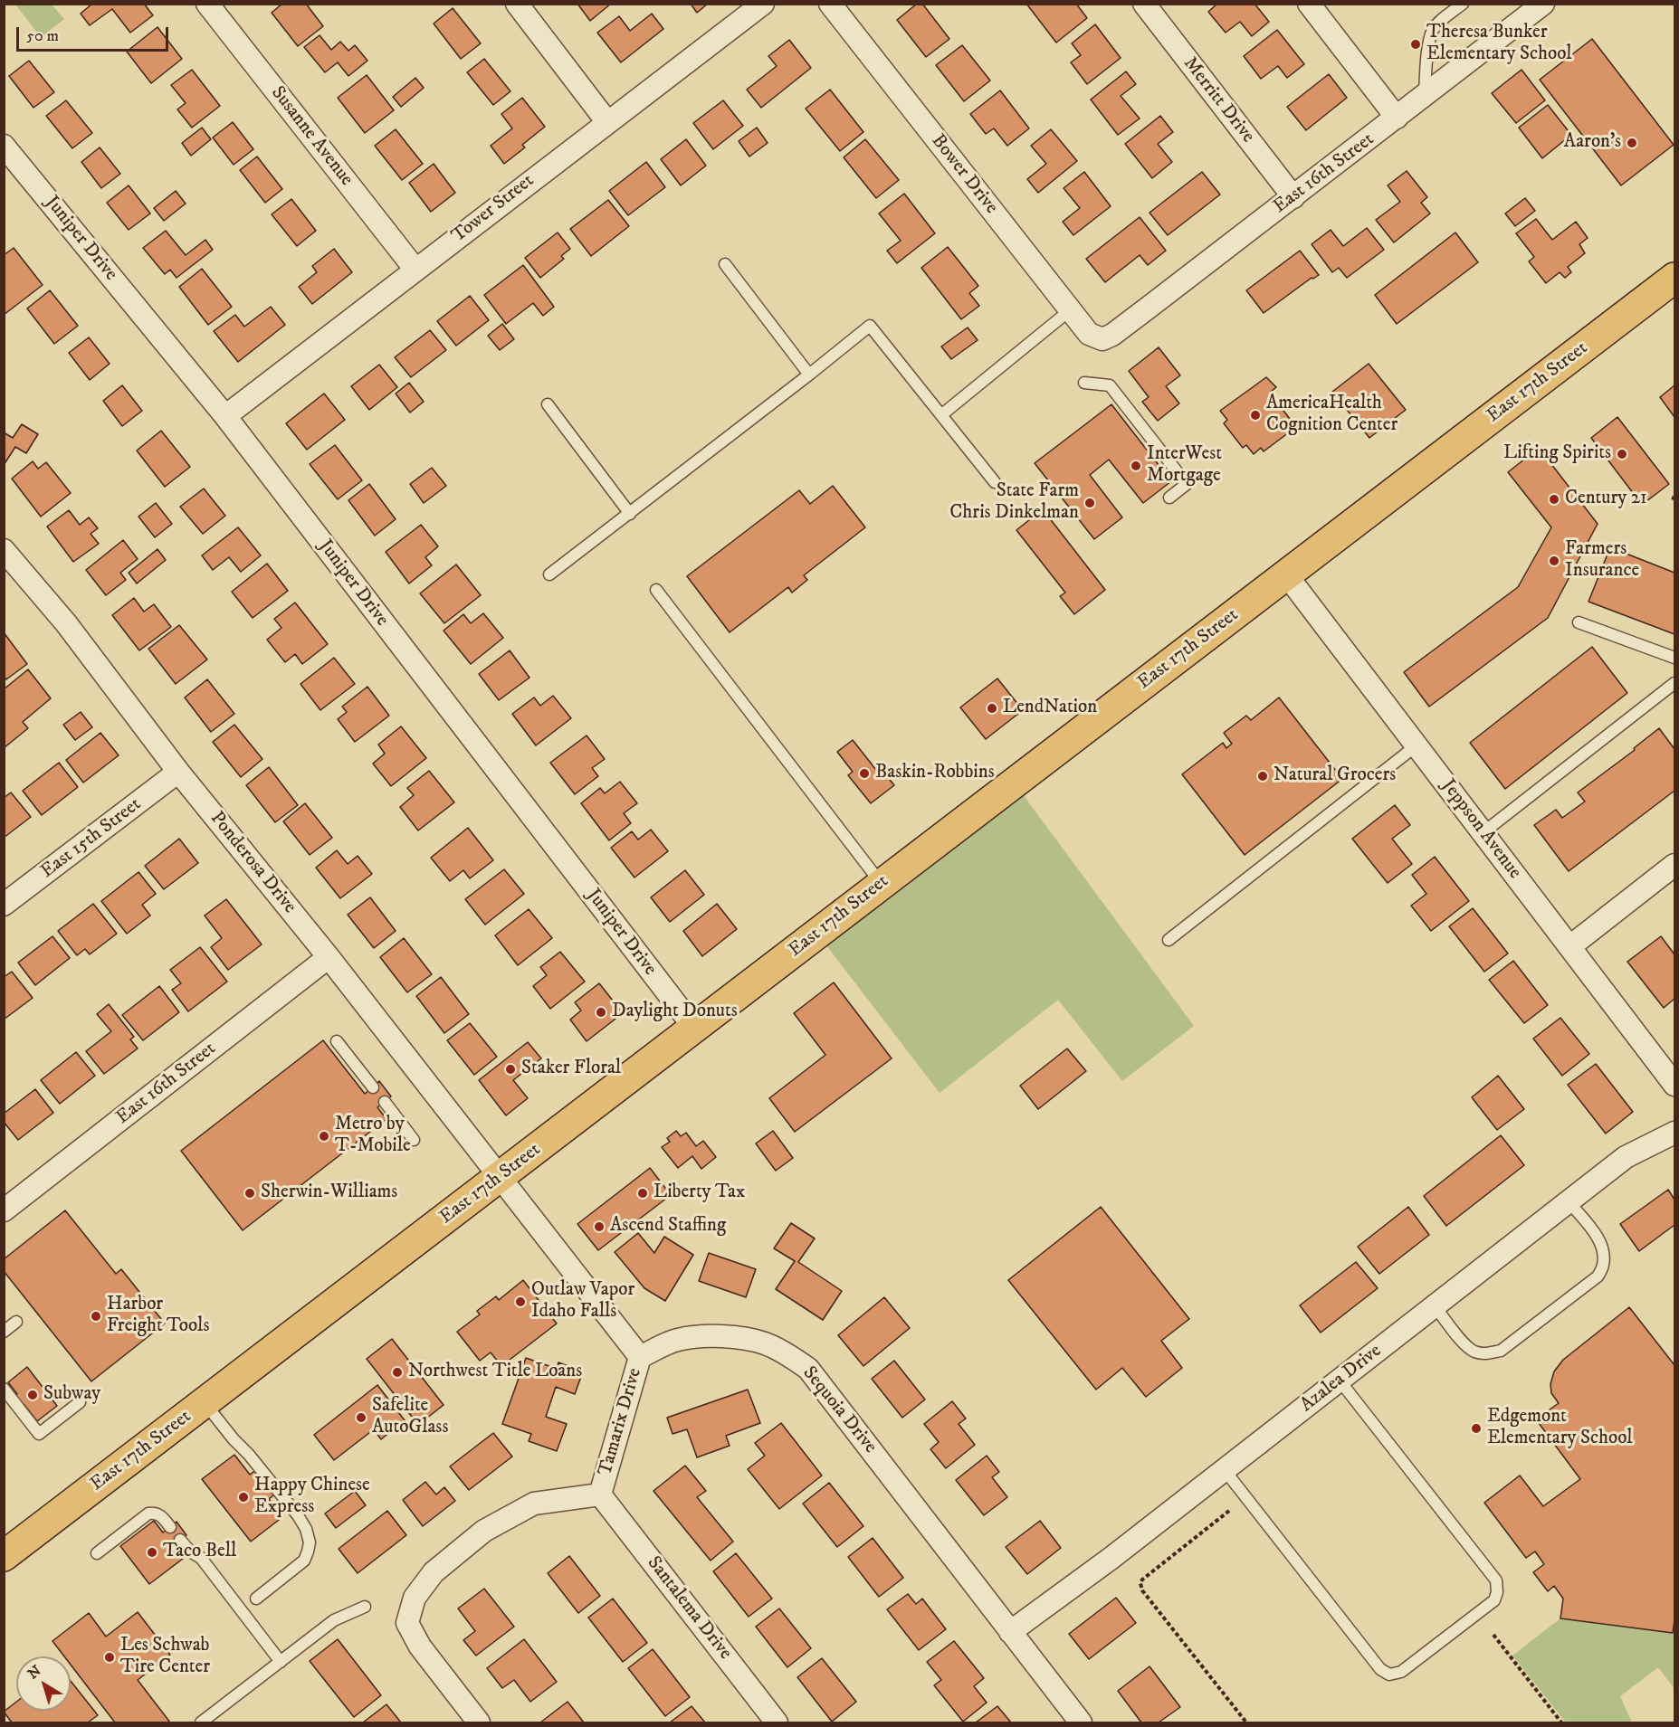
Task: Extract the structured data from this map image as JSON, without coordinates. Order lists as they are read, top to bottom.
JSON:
{
  "streets": {
    "main road": ["East 17th Street"],
    "street": [
      "Merritt Drive",
      "Susanne Avenue",
      "East 16th Street",
      "Bower Drive",
      "Tower Street",
      "Juniper Drive",
      "Jeppson Avenue",
      "East 15th Street",
      "Ponderosa Drive",
      "Azalea Drive",
      "Sequoia Drive",
      "Tamarix Drive",
      "Santalema Drive"
    ]
  },
  "crossings": [
    ["Merritt Drive", "East 16th Street"],
    ["Susanne Avenue", "Tower Street"],
    ["East 16th Street", "Bower Drive"],
    ["East 16th Street", "Ponderosa Drive"],
    ["Tower Street", "Juniper Drive"],
    ["Juniper Drive", "East 17th Street"],
    ["East 17th Street", "Jeppson Avenue"],
    ["East 17th Street", "Ponderosa Drive"],
    ["East 15th Street", "Ponderosa Drive"],
    ["Azalea Drive", "Sequoia Drive"],
    ["Sequoia Drive", "Tamarix Drive"],
    ["Tamarix Drive", "Santalema Drive"]
  ],
  "places": [
    "Theresa Bunker Elementary School",
    "Aaron's",
    "AmericaHealth Cognition Center",
    "Lifting Spirits",
    "InterWest Mortgage",
    "Century 21",
    "State Farm Chris Dinkelman",
    "Farmers Insurance",
    "LendNation",
    "Baskin-Robbins",
    "Natural Grocers",
    "Daylight Donuts",
    "Staker Floral",
    "Metro by T-Mobile",
    "Sherwin-Williams",
    "Liberty Tax",
    "Ascend Staffing",
    "Outlaw Vapor Idaho Falls",
    "Harbor Freight Tools",
    "Northwest Title Loans",
    "Subway",
    "Safelite AutoGlass",
    "Edgemont Elementary School",
    "Happy Chinese Express",
    "Taco Bell",
    "Les Schwab Tire Center"
  ],
  "scale_bar": "50 m",
  "north": "top left"
}
